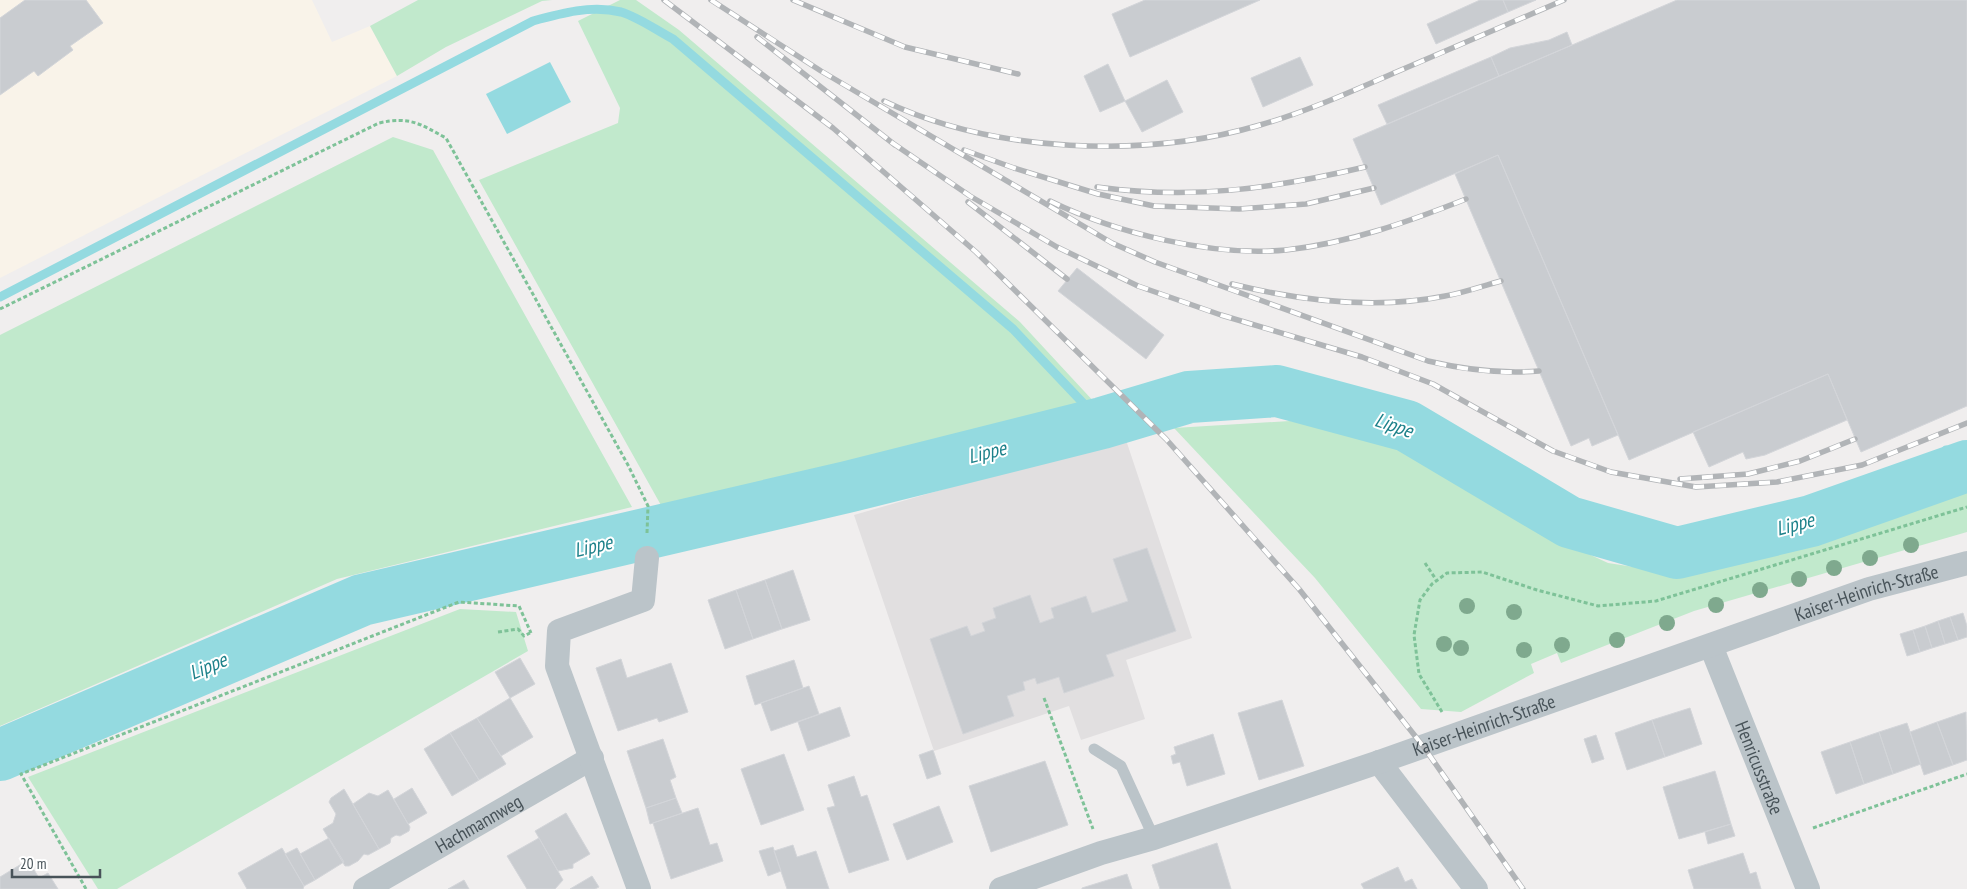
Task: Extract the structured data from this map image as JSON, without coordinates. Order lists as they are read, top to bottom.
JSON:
{
  "streets": {
    "street": ["Kaiser-Heinrich-Straße", "Henricusstraße", "Hachmannweg"]
  },
  "crossings": [
    ["Kaiser-Heinrich-Straße", "Henricusstraße"]
  ],
  "water": ["Lippe"],
  "scale_bar": "20 m"
}
